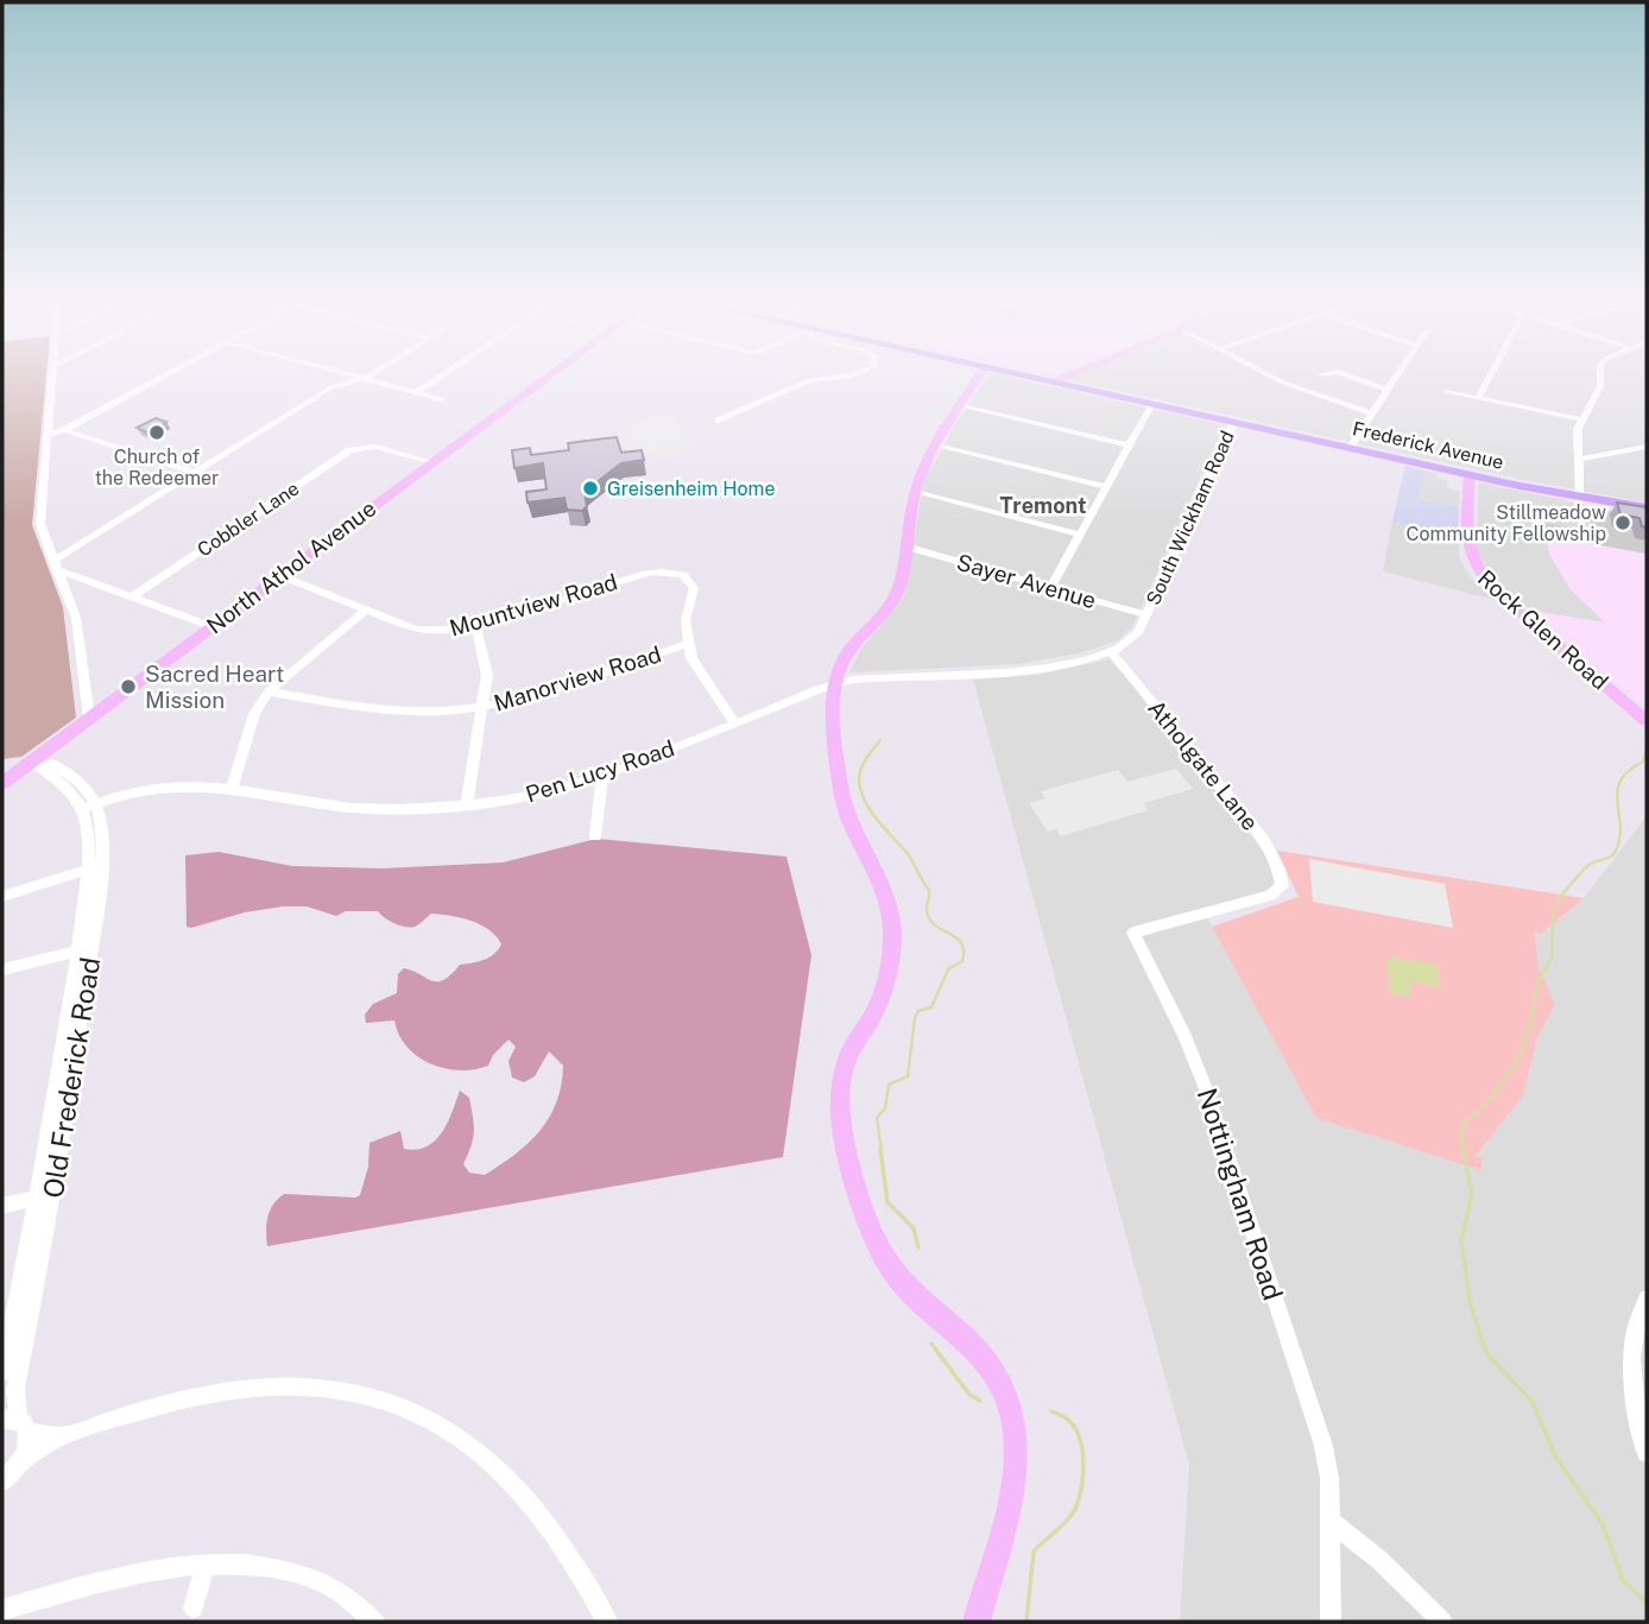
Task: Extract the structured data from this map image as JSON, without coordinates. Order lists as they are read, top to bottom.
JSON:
{
  "streets": {
    "main road": ["Frederick Avenue"],
    "street": [
      "South Wickham Road",
      "Cobbler Lane",
      "North Athol Avenue",
      "Sayer Avenue",
      "Mountview Road",
      "Rock Glen Road",
      "Manorview Road",
      "Atholgate Lane",
      "Pen Lucy Road",
      "Old Frederick Road",
      "Nottingham Road"
    ]
  },
  "crossings": [
    ["Frederick Avenue", "South Wickham Road"],
    ["Frederick Avenue", "Rock Glen Road"],
    ["South Wickham Road", "Sayer Avenue"],
    ["South Wickham Road", "Atholgate Lane"],
    ["South Wickham Road", "Pen Lucy Road"],
    ["Cobbler Lane", "North Athol Avenue"],
    ["North Athol Avenue", "Mountview Road"],
    ["Mountview Road", "Manorview Road"],
    ["Atholgate Lane", "Pen Lucy Road"],
    ["Atholgate Lane", "Nottingham Road"],
    ["Pen Lucy Road", "Old Frederick Road"]
  ],
  "districts": ["Tremont"],
  "places": [
    "Church of the Redeemer",
    "Greisenheim Home",
    "Stillmeadow Community Fellowship",
    "Sacred Heart Mission"
  ]
}
